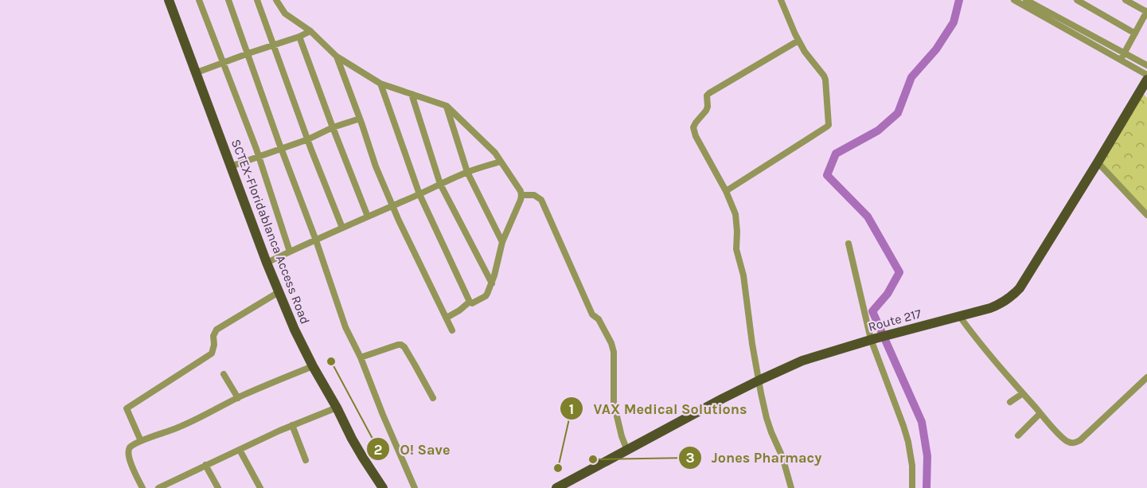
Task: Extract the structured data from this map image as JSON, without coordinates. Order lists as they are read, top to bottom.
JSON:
{
  "streets": {
    "main road": ["SCTEX-Floridablanca Access Road", "Route 217"]
  },
  "places": ["O! Save", "Jones Pharmacy", "VAX Medical Solutions"]
}
